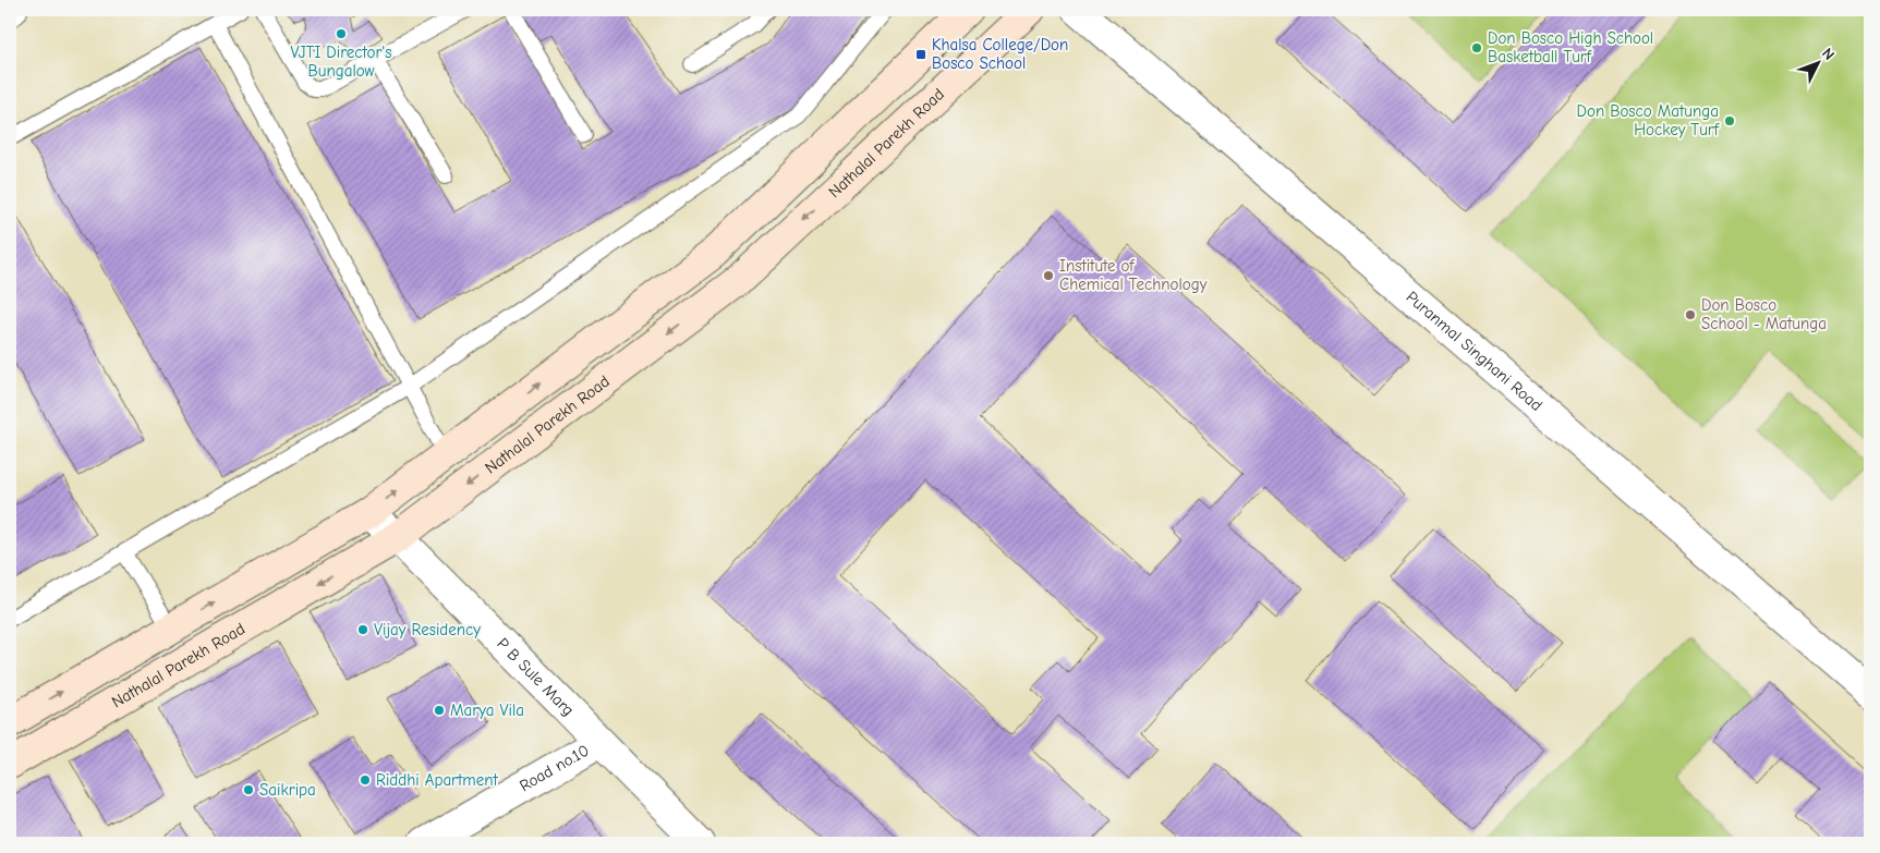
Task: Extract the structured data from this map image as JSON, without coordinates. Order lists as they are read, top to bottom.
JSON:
{
  "streets": {
    "street": [
      "Nathalal Parekh Road",
      "Puranmal Singhani Road",
      "P B Sule Marg",
      "Road no.10"
    ]
  },
  "crossings": [
    ["Nathalal Parekh Road", "P B Sule Marg"],
    ["P B Sule Marg", "Road no.10"]
  ],
  "places": {
    "other": [
      "VJTI Director's Bungalow",
      "Don Bosco High School Basketball Turf",
      "Don Bosco Matunga Hockey Turf",
      "Institute of Chemical Technology",
      "Don Bosco School - Matunga",
      "Vijay Residency",
      "Marya Vila",
      "Riddhi Apartment",
      "Saikripa"
    ],
    "transit": ["Khalsa College/Don Bosco School"]
  },
  "north": "top right"
}
